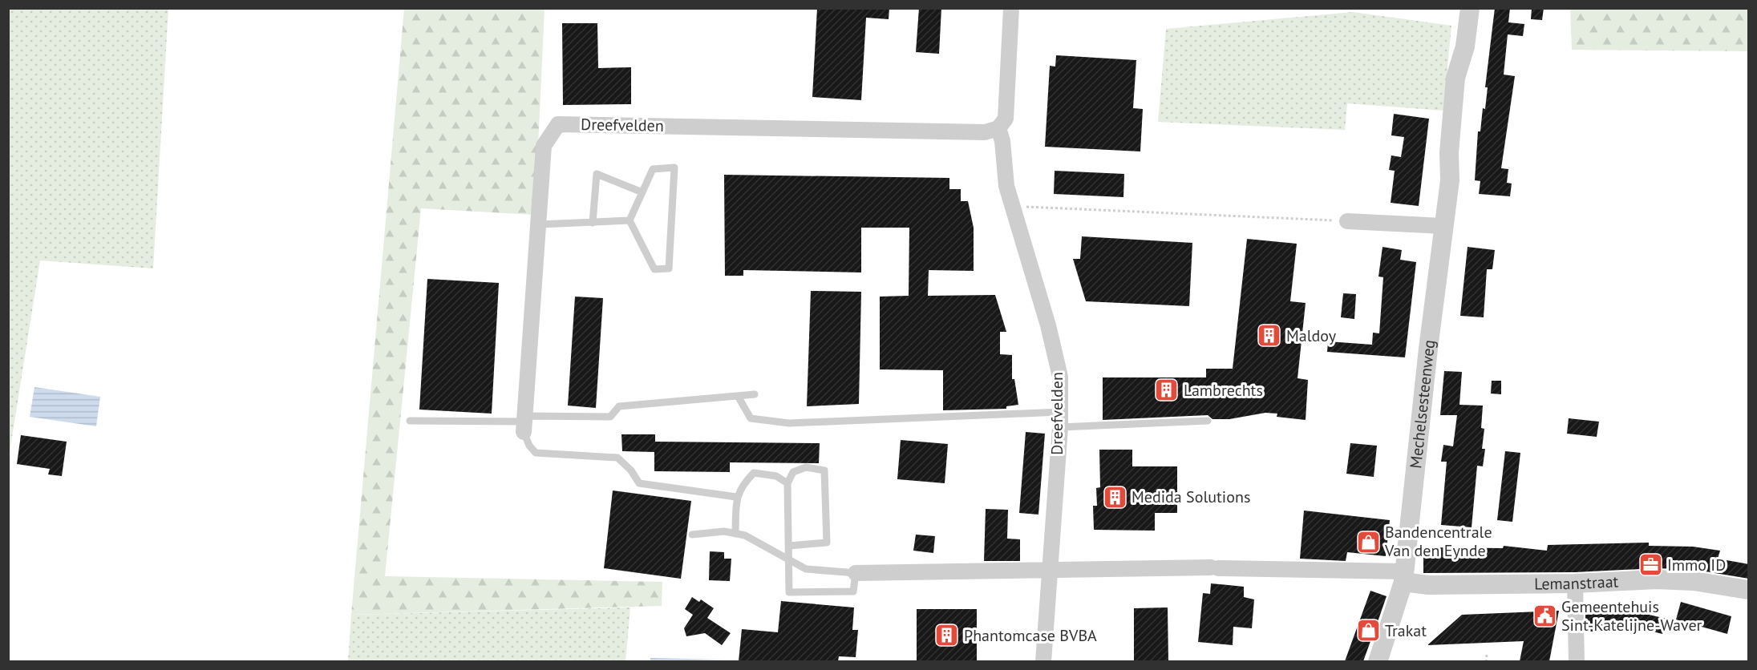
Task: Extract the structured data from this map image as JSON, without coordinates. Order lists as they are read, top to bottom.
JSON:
{
  "streets": {
    "street": ["Dreefvelden", "Mechelsesteenweg", "Lemanstraat"]
  },
  "crossings": [
    ["Mechelsesteenweg", "Lemanstraat"]
  ],
  "places": {
    "building": [
      "Maldoy",
      "Lambrechts",
      "Medida Solutions",
      "Phantomcase BVBA"
    ],
    "shop": ["Bandencentrale Van den Eynde", "Trakat"],
    "office": ["Immo ID"],
    "public building": ["Gemeentehuis Sint-Katelijne-Waver"]
  }
}
